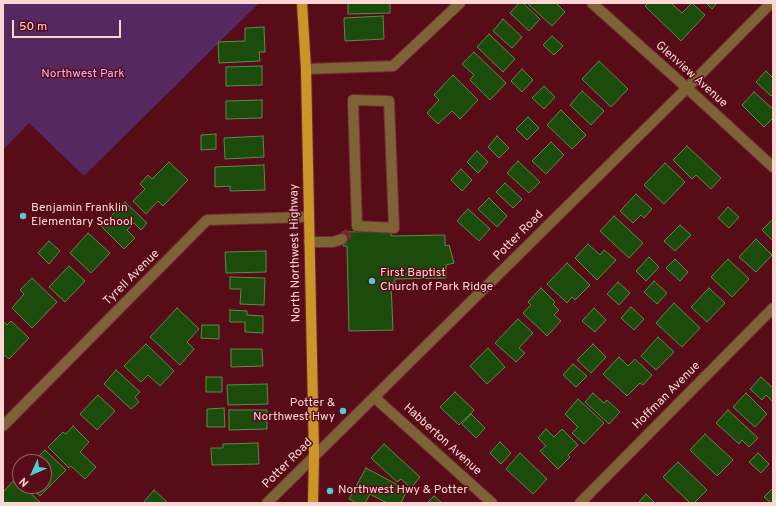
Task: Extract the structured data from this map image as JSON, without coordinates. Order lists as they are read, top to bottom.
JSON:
{
  "streets": {
    "main road": ["North Northwest Highway"],
    "street": [
      "Glenview Avenue",
      "Potter Road",
      "Tyrell Avenue",
      "Hoffman Avenue",
      "Habberton Avenue"
    ]
  },
  "crossings": [
    ["Glenview Avenue", "Potter Road"],
    ["Potter Road", "North Northwest Highway"],
    ["Potter Road", "Habberton Avenue"],
    ["North Northwest Highway", "Tyrell Avenue"]
  ],
  "parks": ["Northwest Park"],
  "places": [
    "Benjamin Franklin Elementary School",
    "First Baptist Church of Park Ridge",
    "Potter & Northwest Hwy",
    "Northwest Hwy & Potter"
  ],
  "scale_bar": "50 m",
  "north": "bottom left"
}
